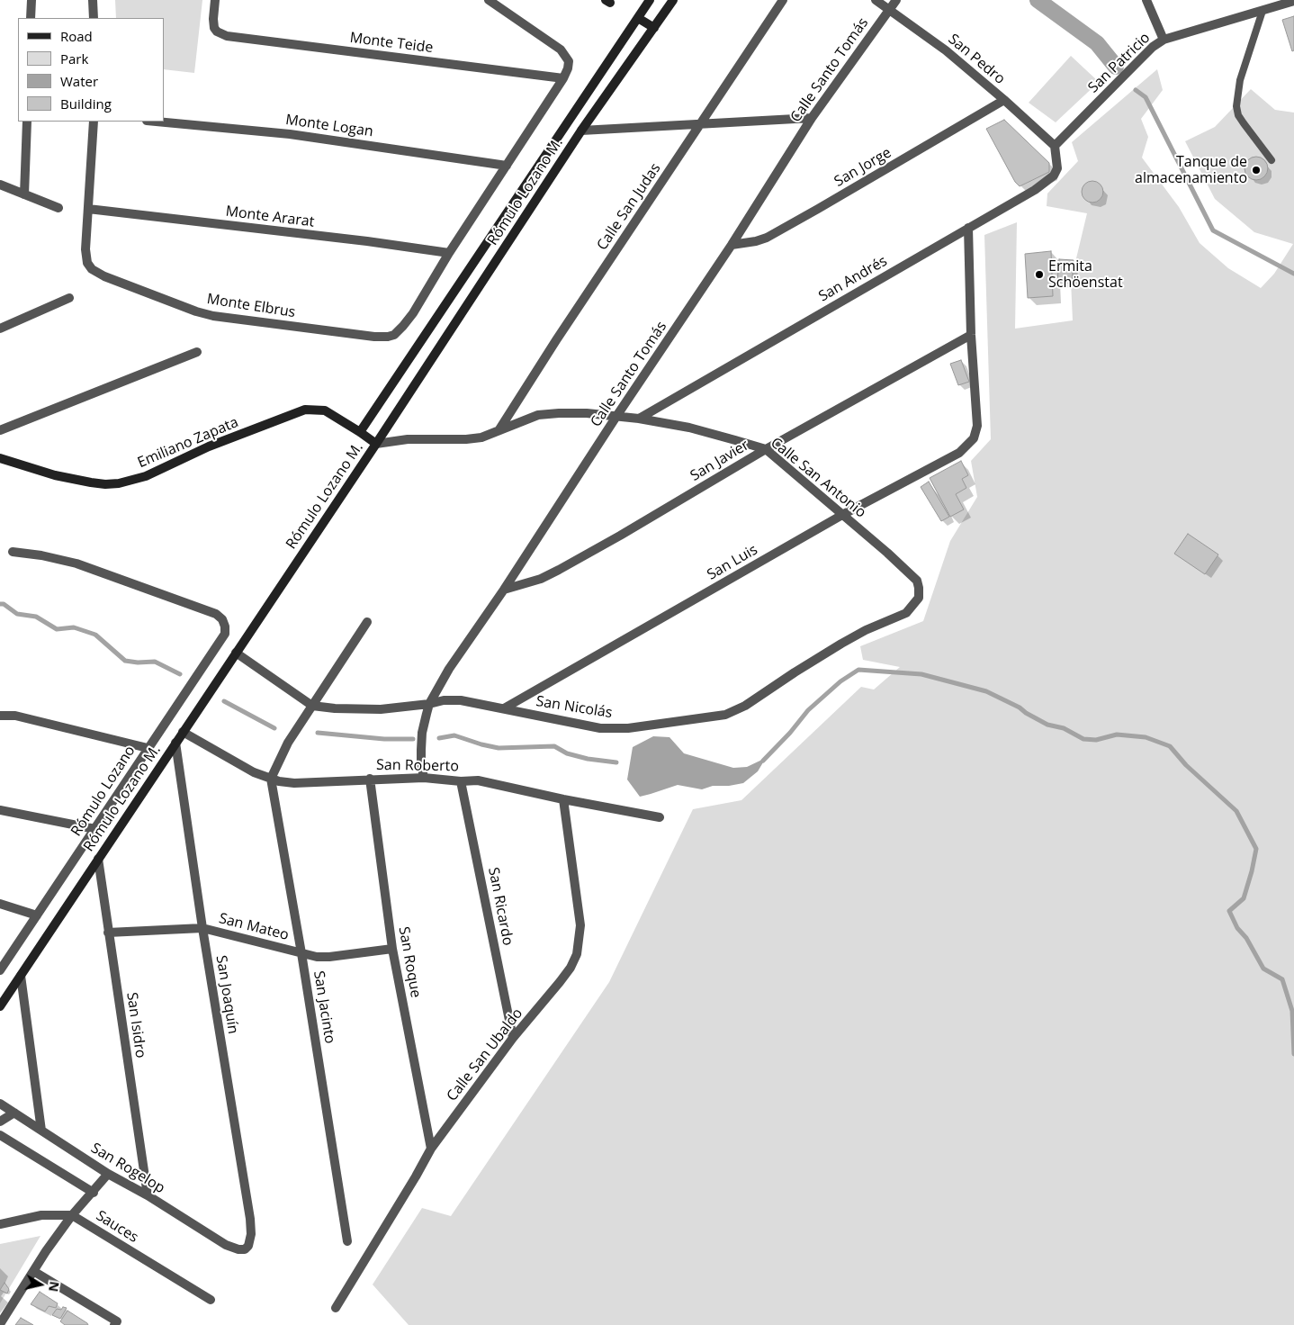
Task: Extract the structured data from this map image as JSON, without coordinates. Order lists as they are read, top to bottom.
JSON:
{
  "streets": {
    "street": [
      "Monte Teide",
      "San Pedro",
      "San Patricio",
      "Calle Santo Tomás",
      "Monte Logan",
      "San Jorge",
      "Rómulo Lozano M.",
      "Calle San Judas",
      "Monte Ararat",
      "San Andrés",
      "Monte Elbrus",
      "Emiliano Zapata",
      "San Javier",
      "Calle San Antonio",
      "San Luis",
      "San Nicolás",
      "San Roberto",
      "Rómulo Lozano",
      "San Ricardo",
      "San Mateo",
      "San Roque",
      "San Joaquín",
      "San Jacinto",
      "San Isidro",
      "Calle San Ubaldo",
      "San Rogelop",
      "Sauces"
    ]
  },
  "crossings": [
    ["San Pedro", "San Patricio"],
    ["San Pedro", "Calle Santo Tomás"],
    ["San Pedro", "San Jorge"],
    ["San Pedro", "San Andrés"],
    ["San Patricio", "San Andrés"],
    ["Calle Santo Tomás", "San Jorge"],
    ["Calle Santo Tomás", "San Javier"],
    ["Calle Santo Tomás", "Calle San Antonio"],
    ["Calle Santo Tomás", "San Nicolás"],
    ["Calle Santo Tomás", "San Roberto"],
    ["Rómulo Lozano M.", "Emiliano Zapata"],
    ["Rómulo Lozano M.", "Calle San Antonio"],
    ["Rómulo Lozano M.", "San Nicolás"],
    ["Rómulo Lozano M.", "San Roberto"],
    ["Rómulo Lozano M.", "San Joaquín"],
    ["Rómulo Lozano M.", "San Isidro"],
    ["Calle San Judas", "Calle San Antonio"],
    ["Monte Ararat", "Monte Elbrus"],
    ["San Andrés", "Calle San Antonio"],
    ["Emiliano Zapata", "Calle San Antonio"],
    ["San Javier", "Calle San Antonio"],
    ["San Javier", "San Luis"],
    ["Calle San Antonio", "San Luis"],
    ["Calle San Antonio", "San Nicolás"],
    ["San Luis", "San Nicolás"],
    ["San Roberto", "San Ricardo"],
    ["San Roberto", "San Roque"],
    ["San Roberto", "San Jacinto"],
    ["San Roberto", "Calle San Ubaldo"],
    ["San Ricardo", "Calle San Ubaldo"],
    ["San Mateo", "San Roque"],
    ["San Mateo", "San Joaquín"],
    ["San Mateo", "San Jacinto"],
    ["San Mateo", "San Isidro"],
    ["San Roque", "Calle San Ubaldo"],
    ["San Joaquín", "San Rogelop"],
    ["San Isidro", "San Rogelop"]
  ],
  "places": ["Tanque de almacenamiento", "Ermita Schöenstat"],
  "legend": [
    "Road",
    "Park",
    "Water",
    "Building"
  ],
  "north": "right"
}
